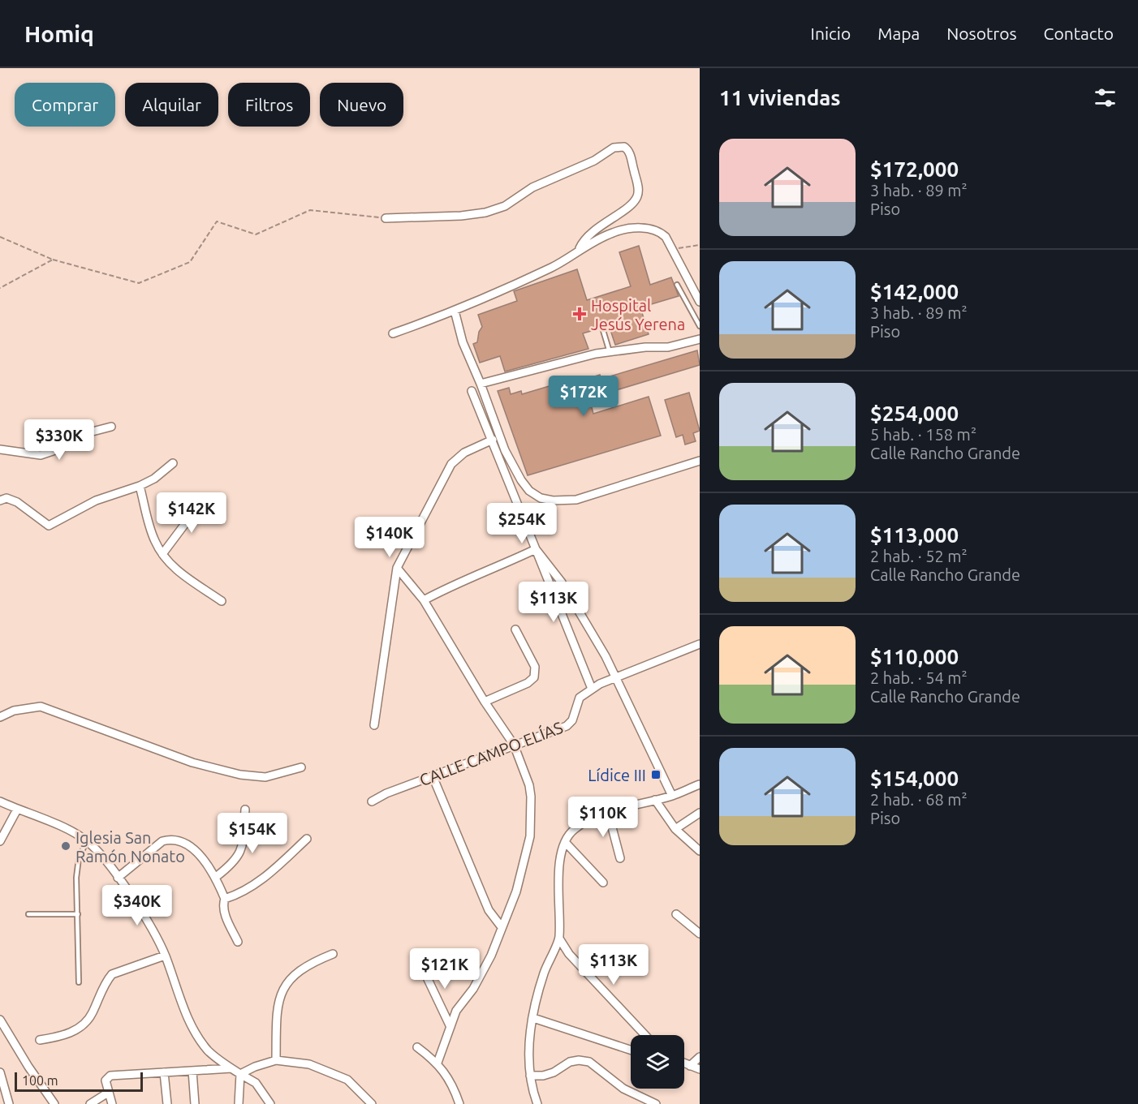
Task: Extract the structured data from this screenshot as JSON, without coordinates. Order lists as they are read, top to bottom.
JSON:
{
  "streets": {
    "street": ["CALLE CAMPO ELÍAS"]
  },
  "places": {
    "health": ["Hospital Jesús Yerena"],
    "transit": ["Lídice III"],
    "other": ["Iglesia San Ramón Nonato"]
  },
  "scale_bar": "100 m",
  "page": {
    "header": "Homiq",
    "nav": [
      "Inicio",
      "Mapa",
      "Nosotros",
      "Contacto"
    ],
    "heading": "11 viviendas",
    "chip": [
      "Comprar",
      "Alquilar",
      "Filtros",
      "Nuevo"
    ],
    "list": [
      {
        "name": "$172,000",
        "note": "3 hab. · 89 m² · Piso"
      },
      {
        "name": "$142,000",
        "note": "3 hab. · 89 m² · Piso"
      },
      {
        "name": "$254,000",
        "note": "5 hab. · 158 m² · Calle Rancho Grande"
      },
      {
        "name": "$113,000",
        "note": "2 hab. · 52 m² · Calle Rancho Grande"
      },
      {
        "name": "$110,000",
        "note": "2 hab. · 54 m² · Calle Rancho Grande"
      },
      {
        "name": "$154,000",
        "note": "2 hab. · 68 m² · Piso"
      }
    ],
    "price": [
      "$172K",
      "$330K",
      "$142K",
      "$254K",
      "$140K",
      "$113K",
      "$110K",
      "$154K",
      "$340K",
      "$113K",
      "$121K"
    ],
    "scale": "100 m"
  }
}
